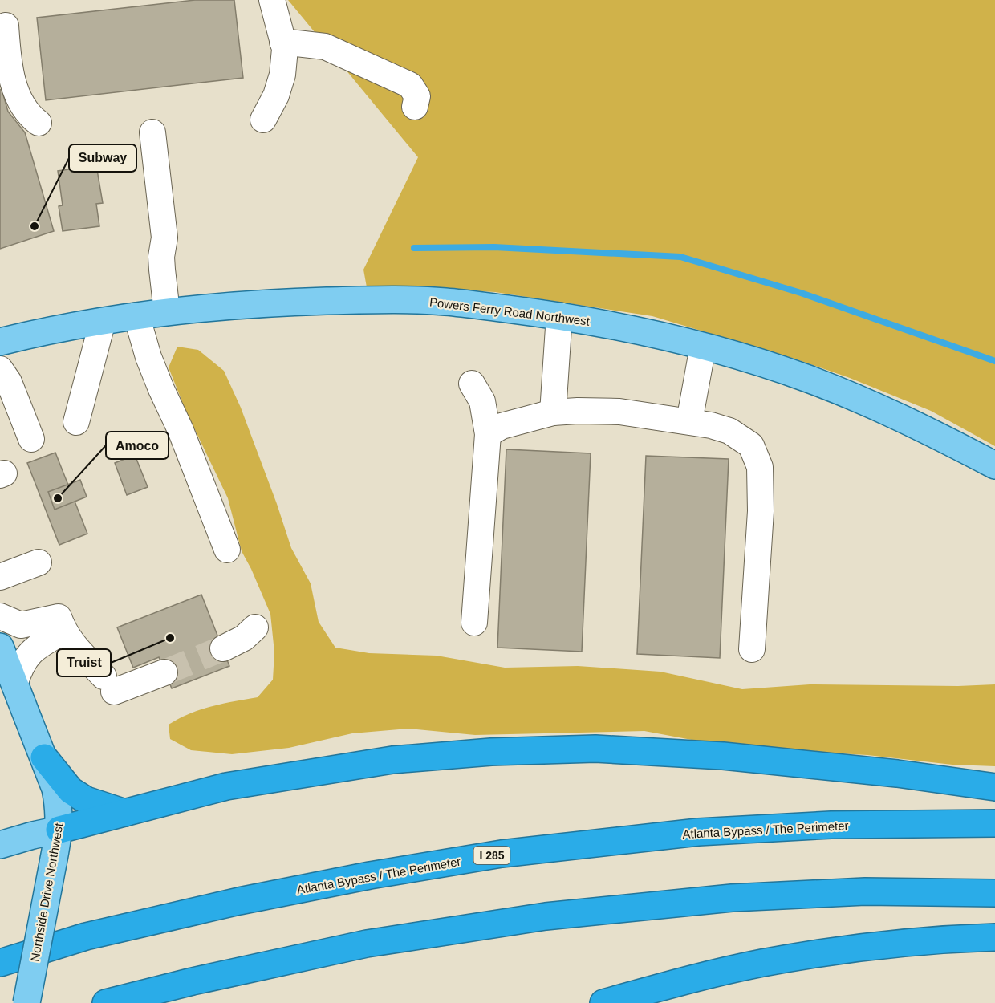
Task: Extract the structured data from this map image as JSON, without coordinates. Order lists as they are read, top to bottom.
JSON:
{
  "streets": {
    "highway": ["Atlanta Bypass / The Perimeter", "I 285"],
    "main road": ["Powers Ferry Road Northwest", "Northside Drive Northwest"]
  },
  "places": ["Subway", "Amoco", "Truist"]
}
